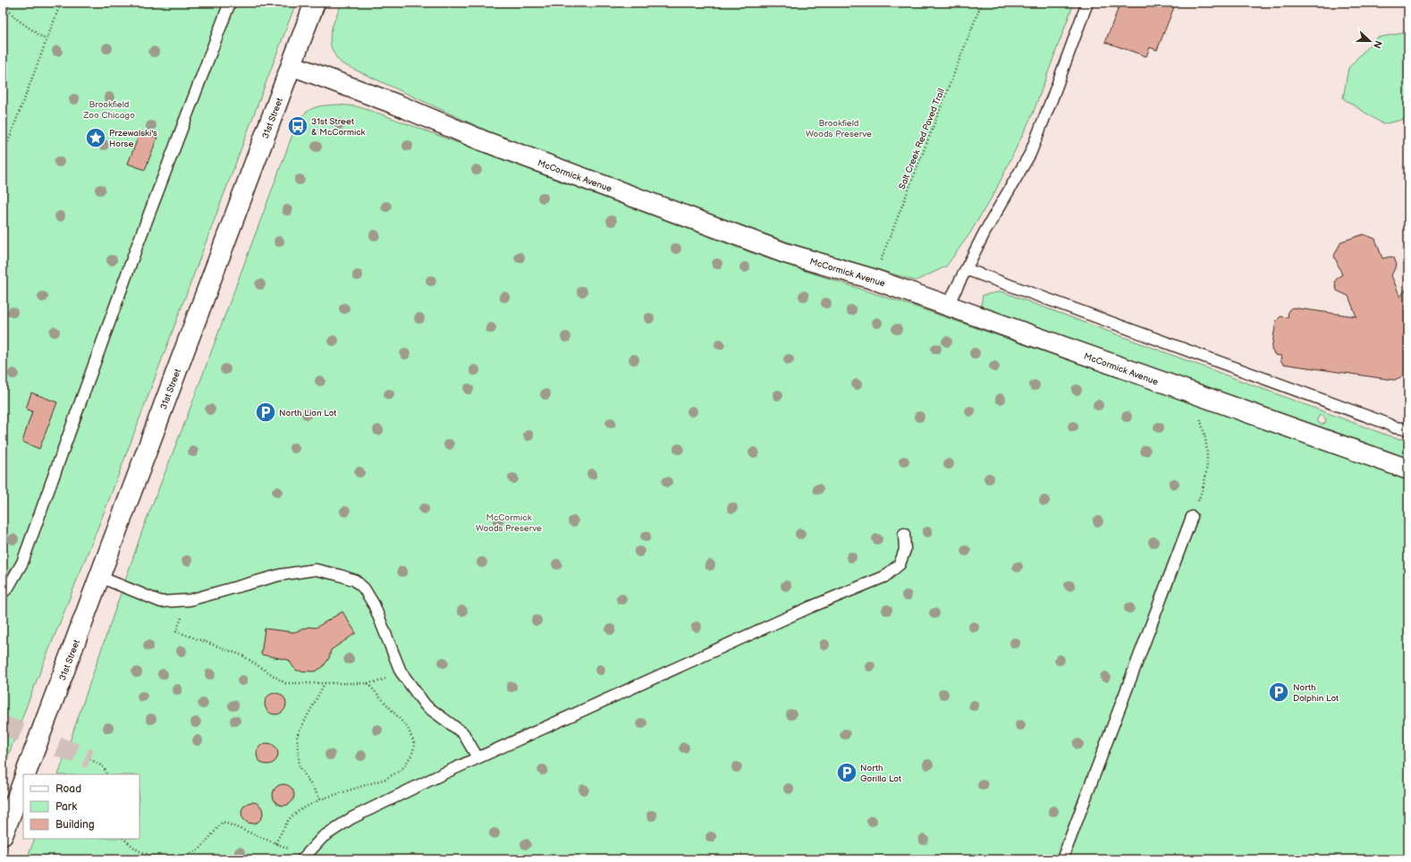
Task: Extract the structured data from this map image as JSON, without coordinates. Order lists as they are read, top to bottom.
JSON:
{
  "streets": {
    "street": ["31st Street", "McCormick Avenue"],
    "path": ["Salt Creek Red Paved Trail"]
  },
  "crossings": [
    ["31st Street", "McCormick Avenue"],
    ["Salt Creek Red Paved Trail", "McCormick Avenue"]
  ],
  "parks": ["Brookfield Zoo Chicago", "Brookfield Woods Preserve", "McCormick Woods Preserve"],
  "places": {
    "bus stop": ["31st Street & McCormick"],
    "place": ["Przewalski's Horse"],
    "parking": ["North Lion Lot", "North Dolphin Lot", "North Gorilla Lot"]
  },
  "legend": ["Road", "Park", "Building"],
  "north": "right"
}
